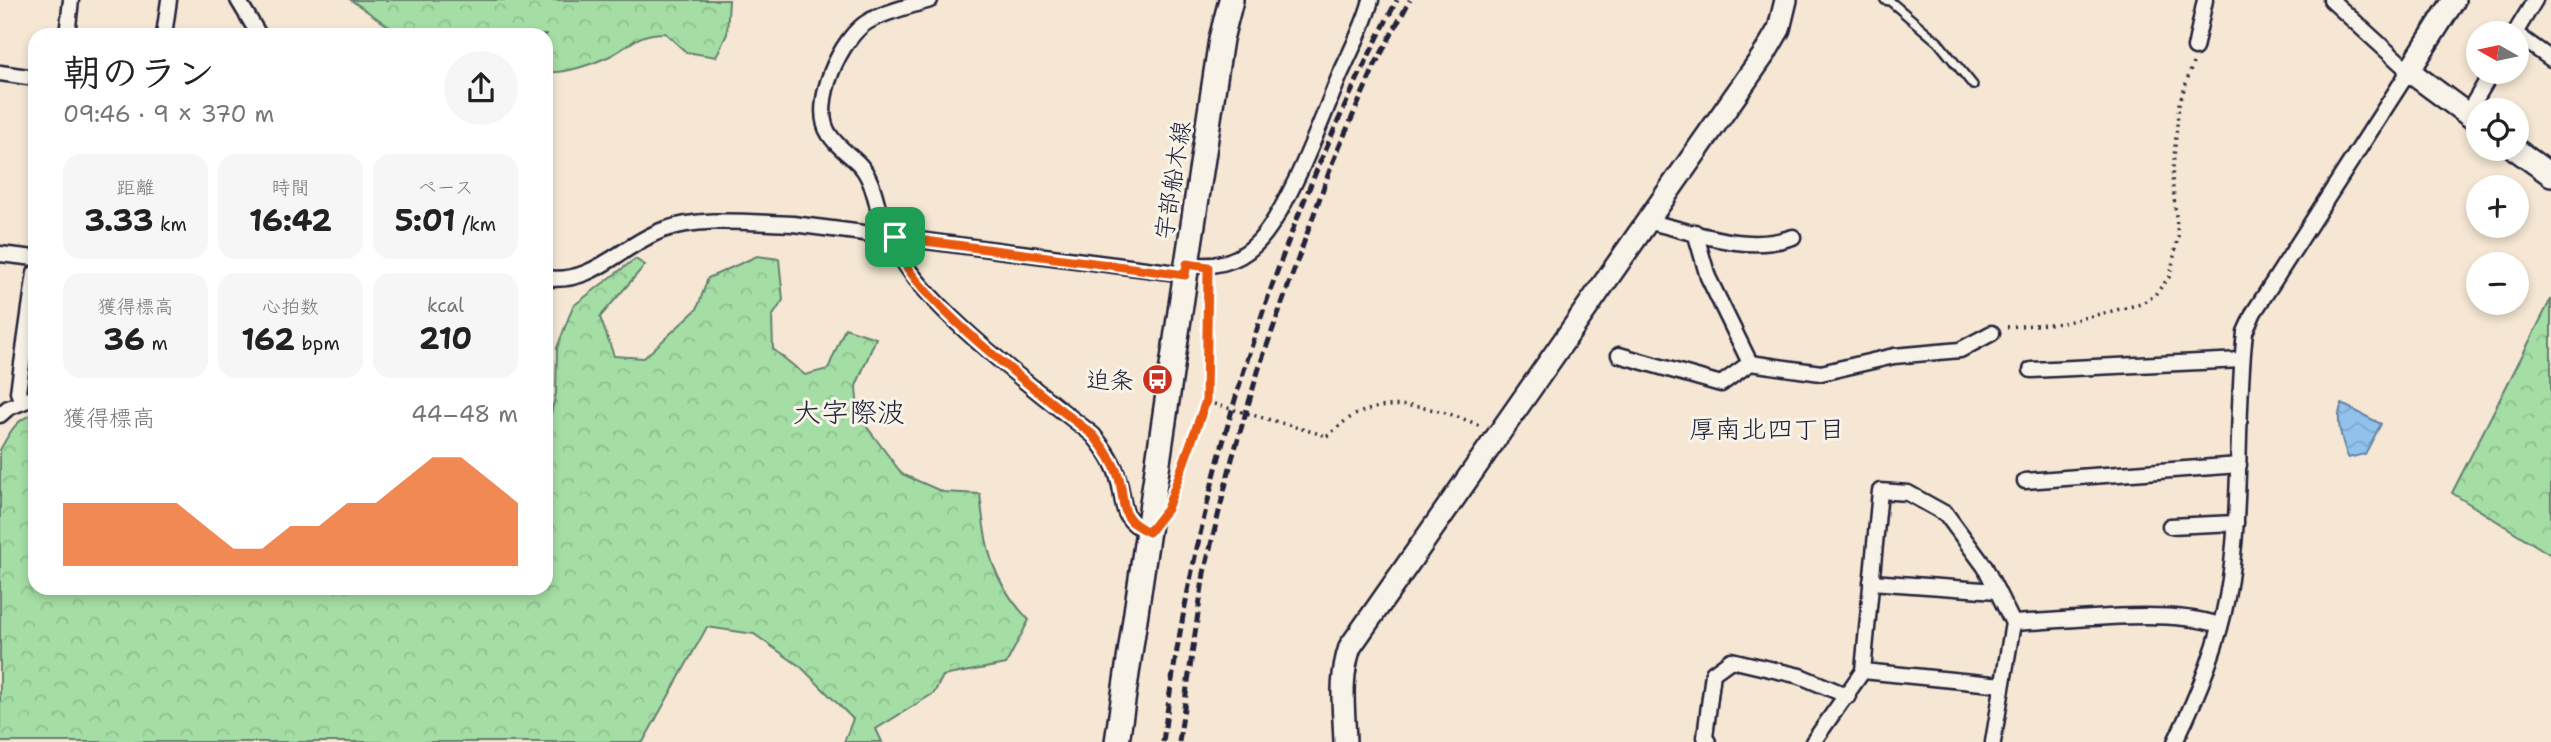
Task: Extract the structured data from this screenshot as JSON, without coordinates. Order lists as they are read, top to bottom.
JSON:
{
  "streets": {
    "main road": ["宇部船木線"]
  },
  "districts": ["大字際波", "厚南北四丁目"],
  "places": {
    "bus stop": ["迫条"]
  },
  "north": "left",
  "page": {
    "map_buttons": ["+", "−"],
    "heading": ["朝のラン", "09:46 · 9 × 370 m"],
    "stats": [
      ["距離", "3.33 km"],
      ["時間", "16:42"],
      ["ペース", "5:01 /km"],
      ["獲得標高", "36 m"],
      ["心拍数", "162 bpm"],
      ["kcal", "210"]
    ],
    "chart": ["獲得標高", "44–48 m"]
  }
}
